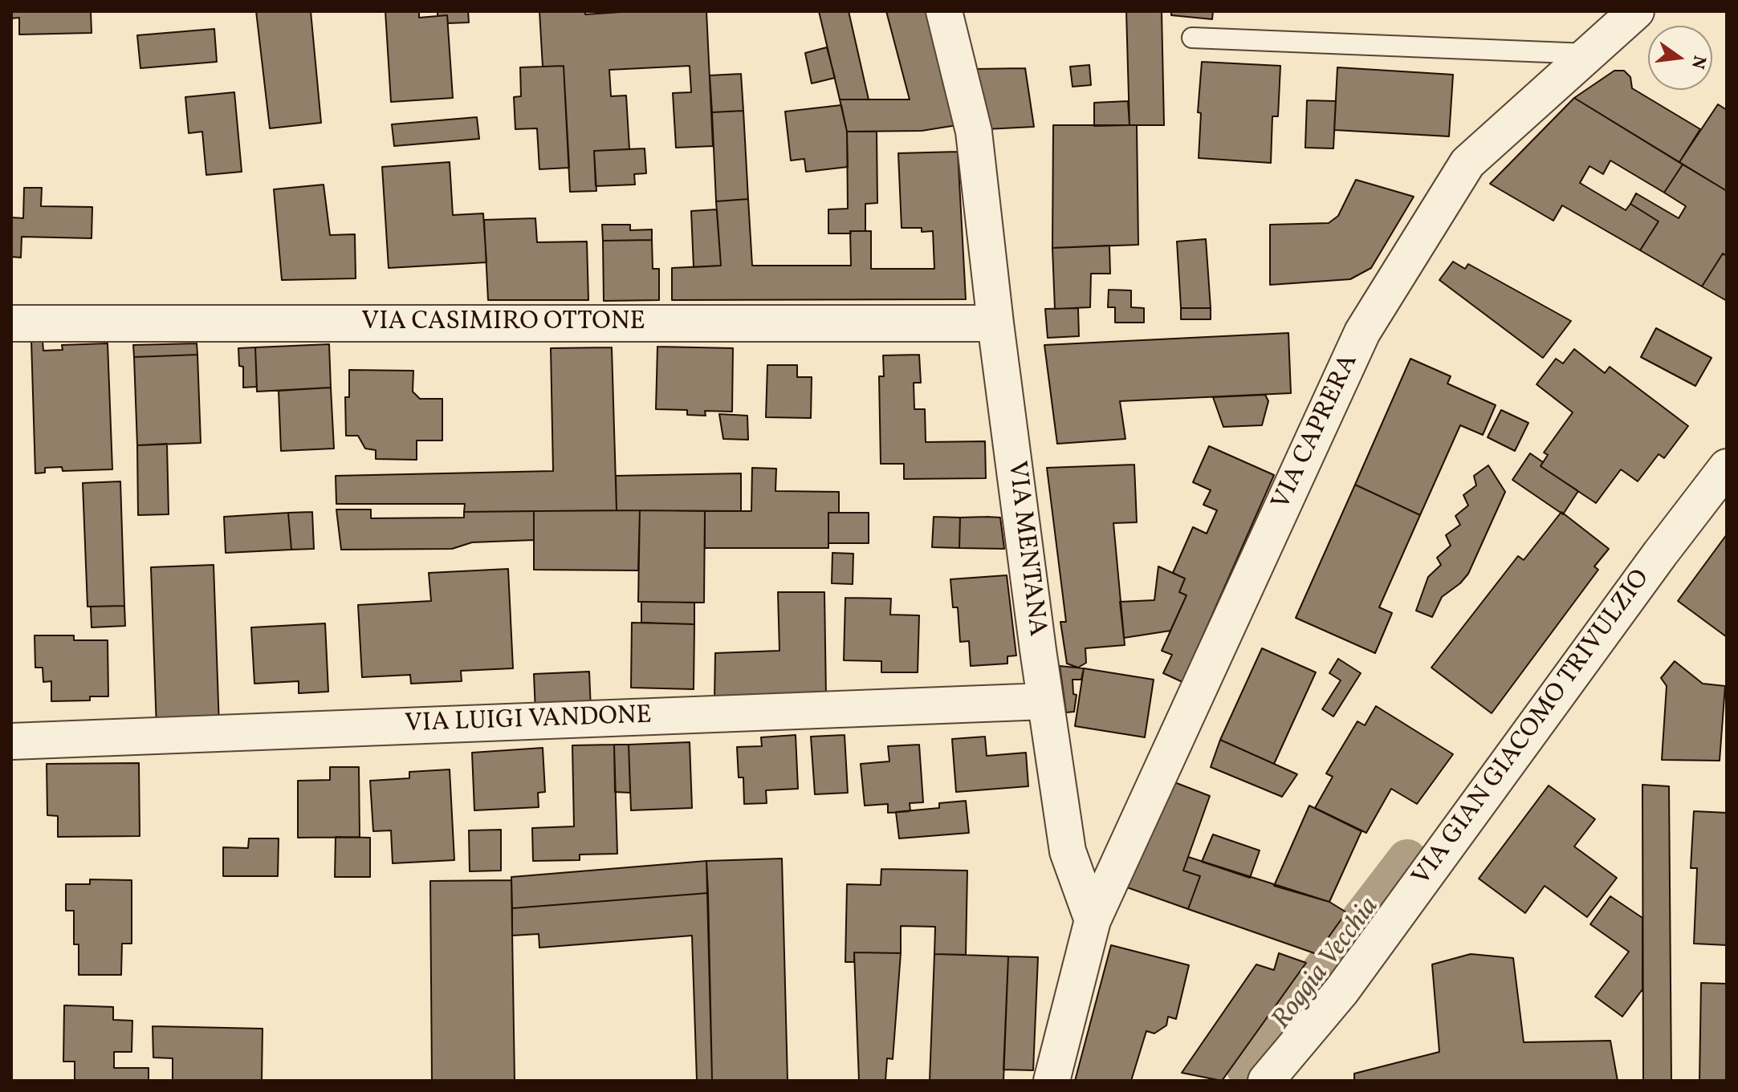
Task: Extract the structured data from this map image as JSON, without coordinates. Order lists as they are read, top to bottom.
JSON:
{
  "streets": {
    "street": [
      "VIA CASIMIRO OTTONE",
      "VIA CAPRERA",
      "VIA MENTANA",
      "VIA LUIGI VANDONE",
      "VIA GIAN GIACOMO TRIVULZIO"
    ]
  },
  "crossings": [
    ["VIA CASIMIRO OTTONE", "VIA MENTANA"],
    ["VIA CAPRERA", "VIA MENTANA"],
    ["VIA MENTANA", "VIA LUIGI VANDONE"]
  ],
  "water": ["Roggia Vecchia"],
  "north": "right"
}
